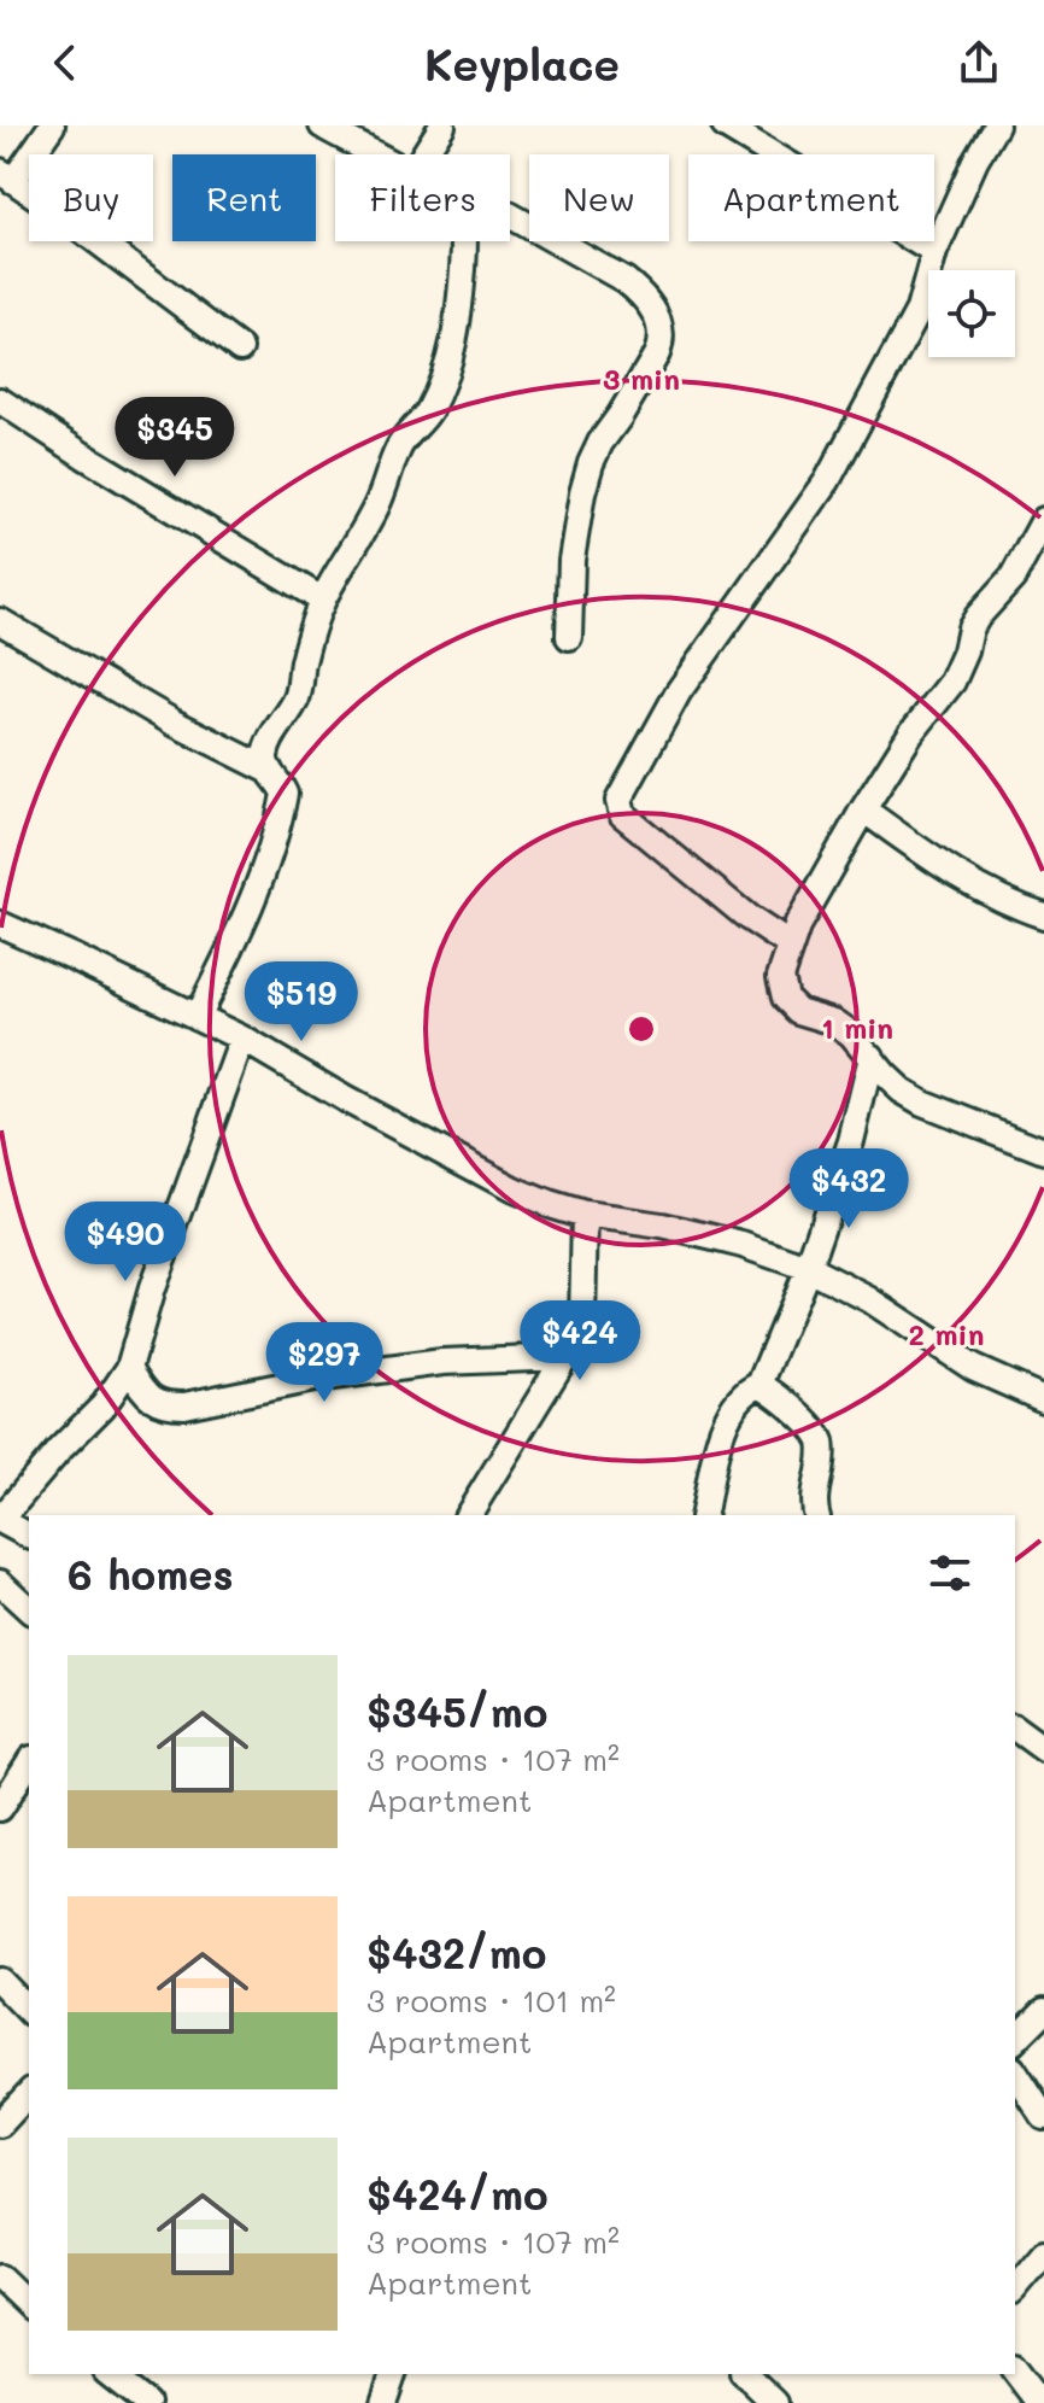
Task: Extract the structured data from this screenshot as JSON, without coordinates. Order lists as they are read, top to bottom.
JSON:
{
  "page": {
    "header": "Keyplace",
    "chip": [
      "Buy",
      "Rent",
      "Filters",
      "New",
      "Apartment"
    ],
    "price": [
      "$345",
      "$519",
      "$432",
      "$490",
      "$424",
      "$297"
    ],
    "heading": "6 homes",
    "list": [
      {
        "name": "$345/mo",
        "note": "3 rooms · 107 m² · Apartment"
      },
      {
        "name": "$432/mo",
        "note": "3 rooms · 101 m² · Apartment"
      },
      {
        "name": "$424/mo",
        "note": "3 rooms · 107 m² · Apartment"
      }
    ]
  },
  "rings": ["3 min", "1 min", "2 min"]
}
